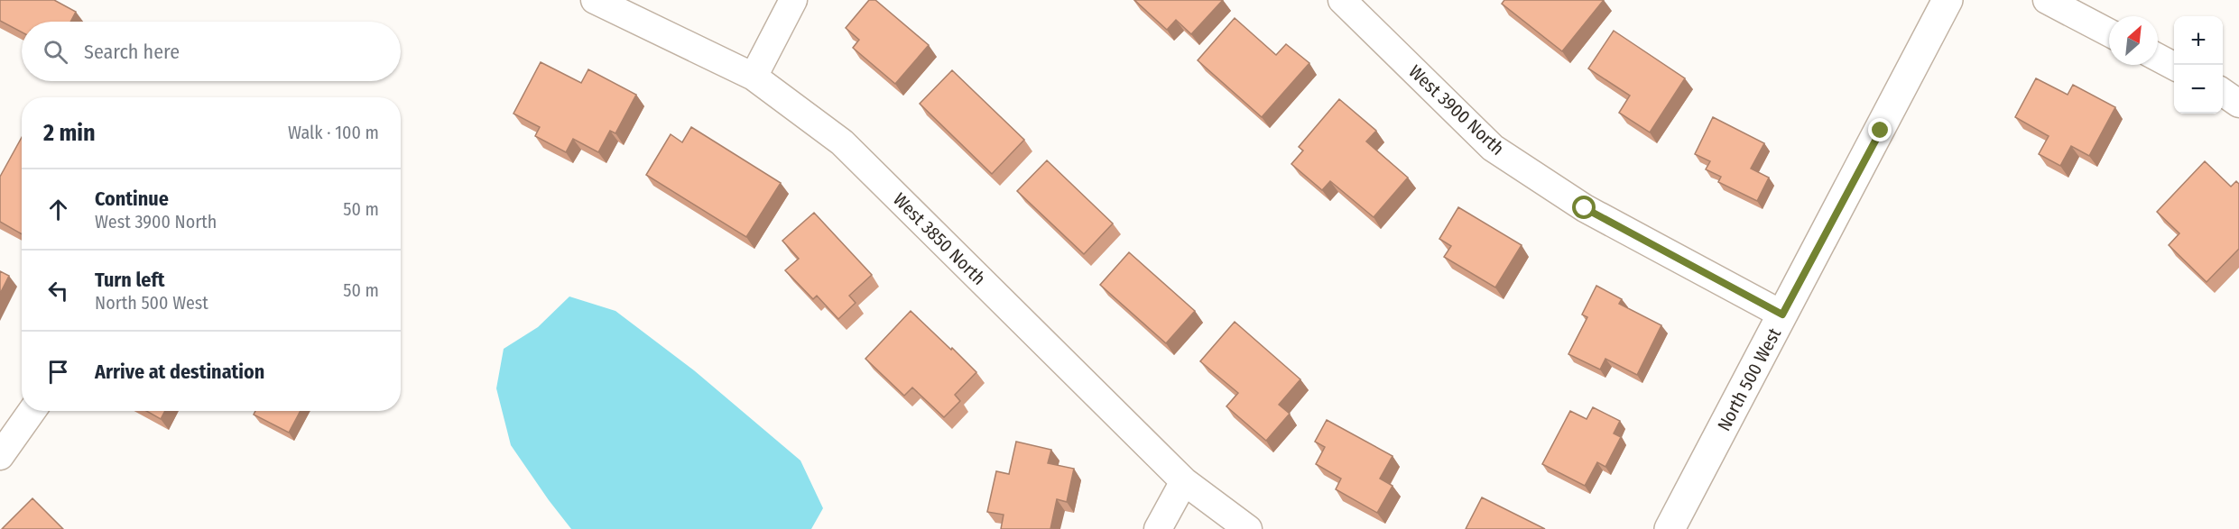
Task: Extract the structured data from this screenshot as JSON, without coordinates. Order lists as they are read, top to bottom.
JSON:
{
  "streets": {
    "street": ["West 3900 North", "West 3850 North", "North 500 West"]
  },
  "crossings": [
    ["West 3900 North", "North 500 West"]
  ],
  "north": "top right",
  "page": {
    "map_buttons": ["+", "−"],
    "search": "Search here",
    "heading": ["2 min", "Walk · 100 m"],
    "list": [
      ["Continue", "West 3900 North", "50 m"],
      ["Turn left", "North 500 West", "50 m"],
      "Arrive at destination"
    ]
  }
}
